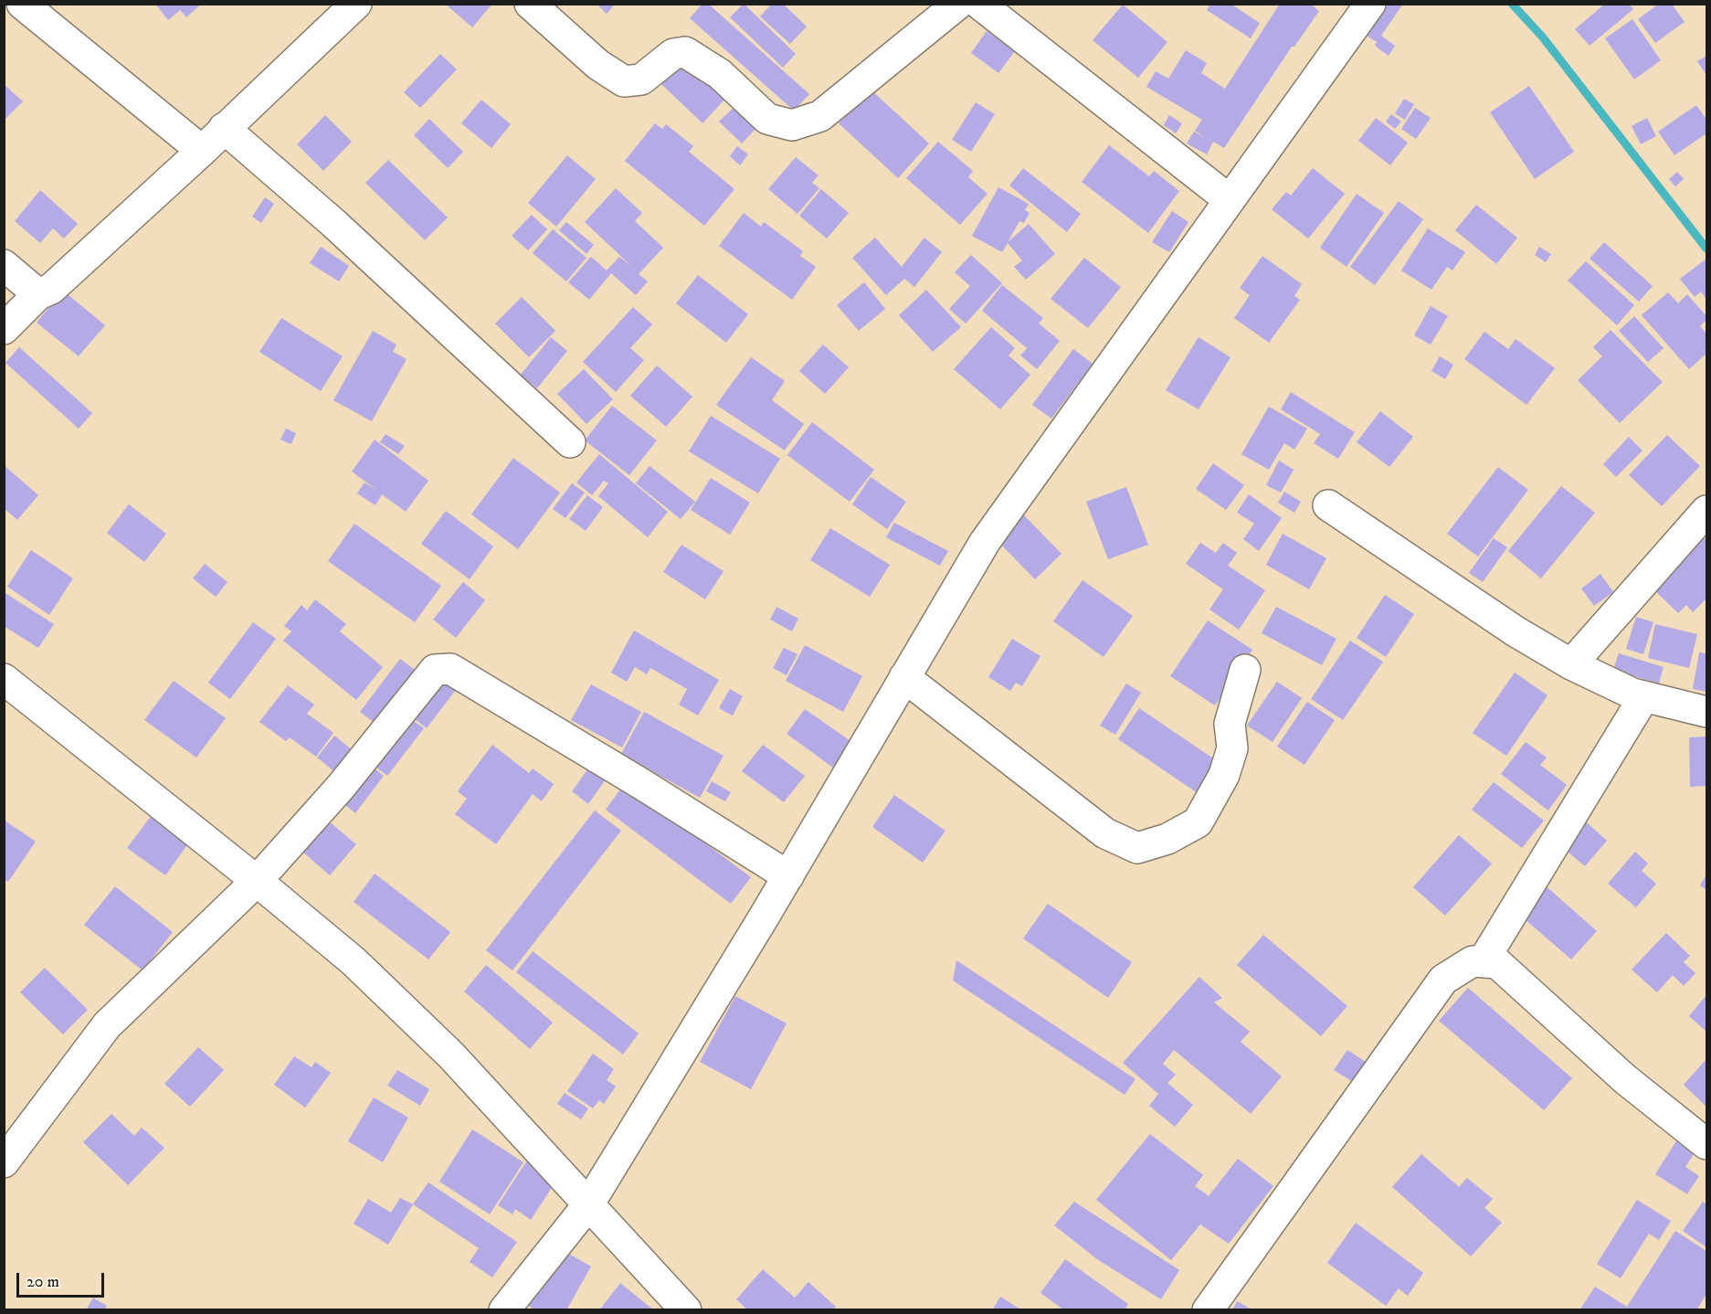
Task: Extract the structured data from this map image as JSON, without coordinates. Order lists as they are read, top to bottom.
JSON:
{
  "scale_bar": "20 m"
}
